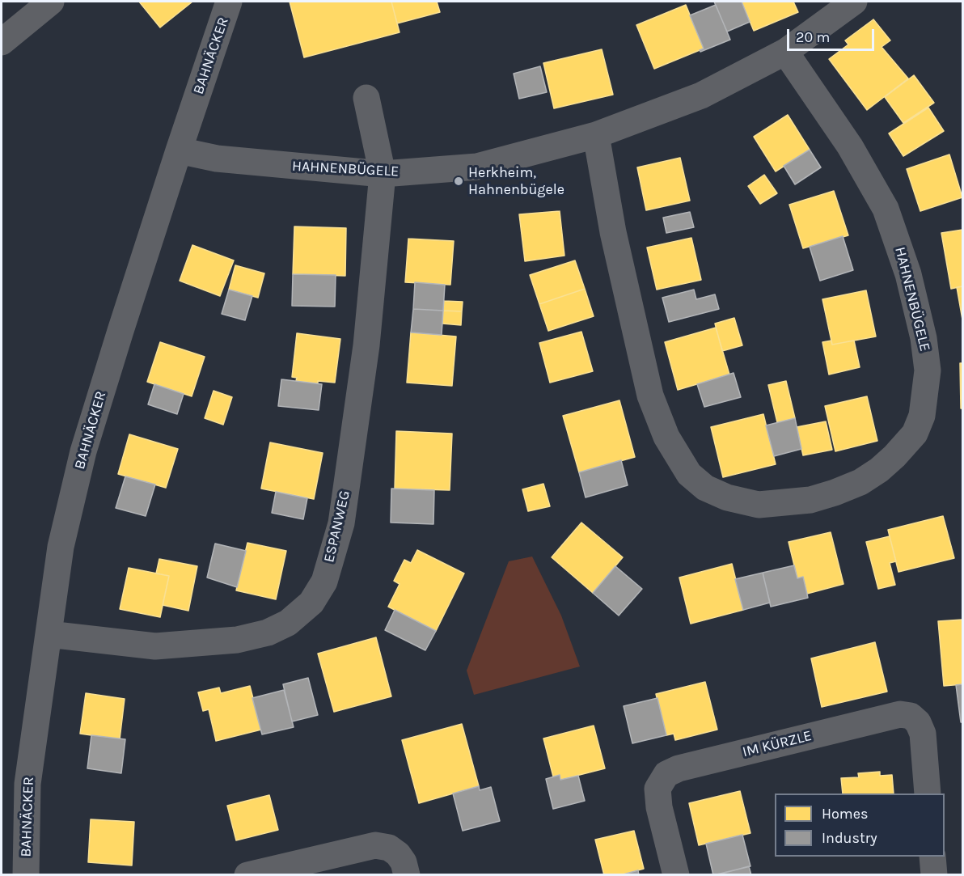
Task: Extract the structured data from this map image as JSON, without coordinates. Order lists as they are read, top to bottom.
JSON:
{
  "streets": {
    "street": [
      "BAHNÄCKER",
      "HAHNENBÜGELE",
      "ESPANWEG",
      "IM KÜRZLE"
    ]
  },
  "crossings": [
    ["BAHNÄCKER", "HAHNENBÜGELE"],
    ["BAHNÄCKER", "ESPANWEG"],
    ["HAHNENBÜGELE", "ESPANWEG"]
  ],
  "places": ["Herkheim, Hahnenbügele"],
  "legend": ["Homes", "Industry"],
  "scale_bar": "20 m"
}
